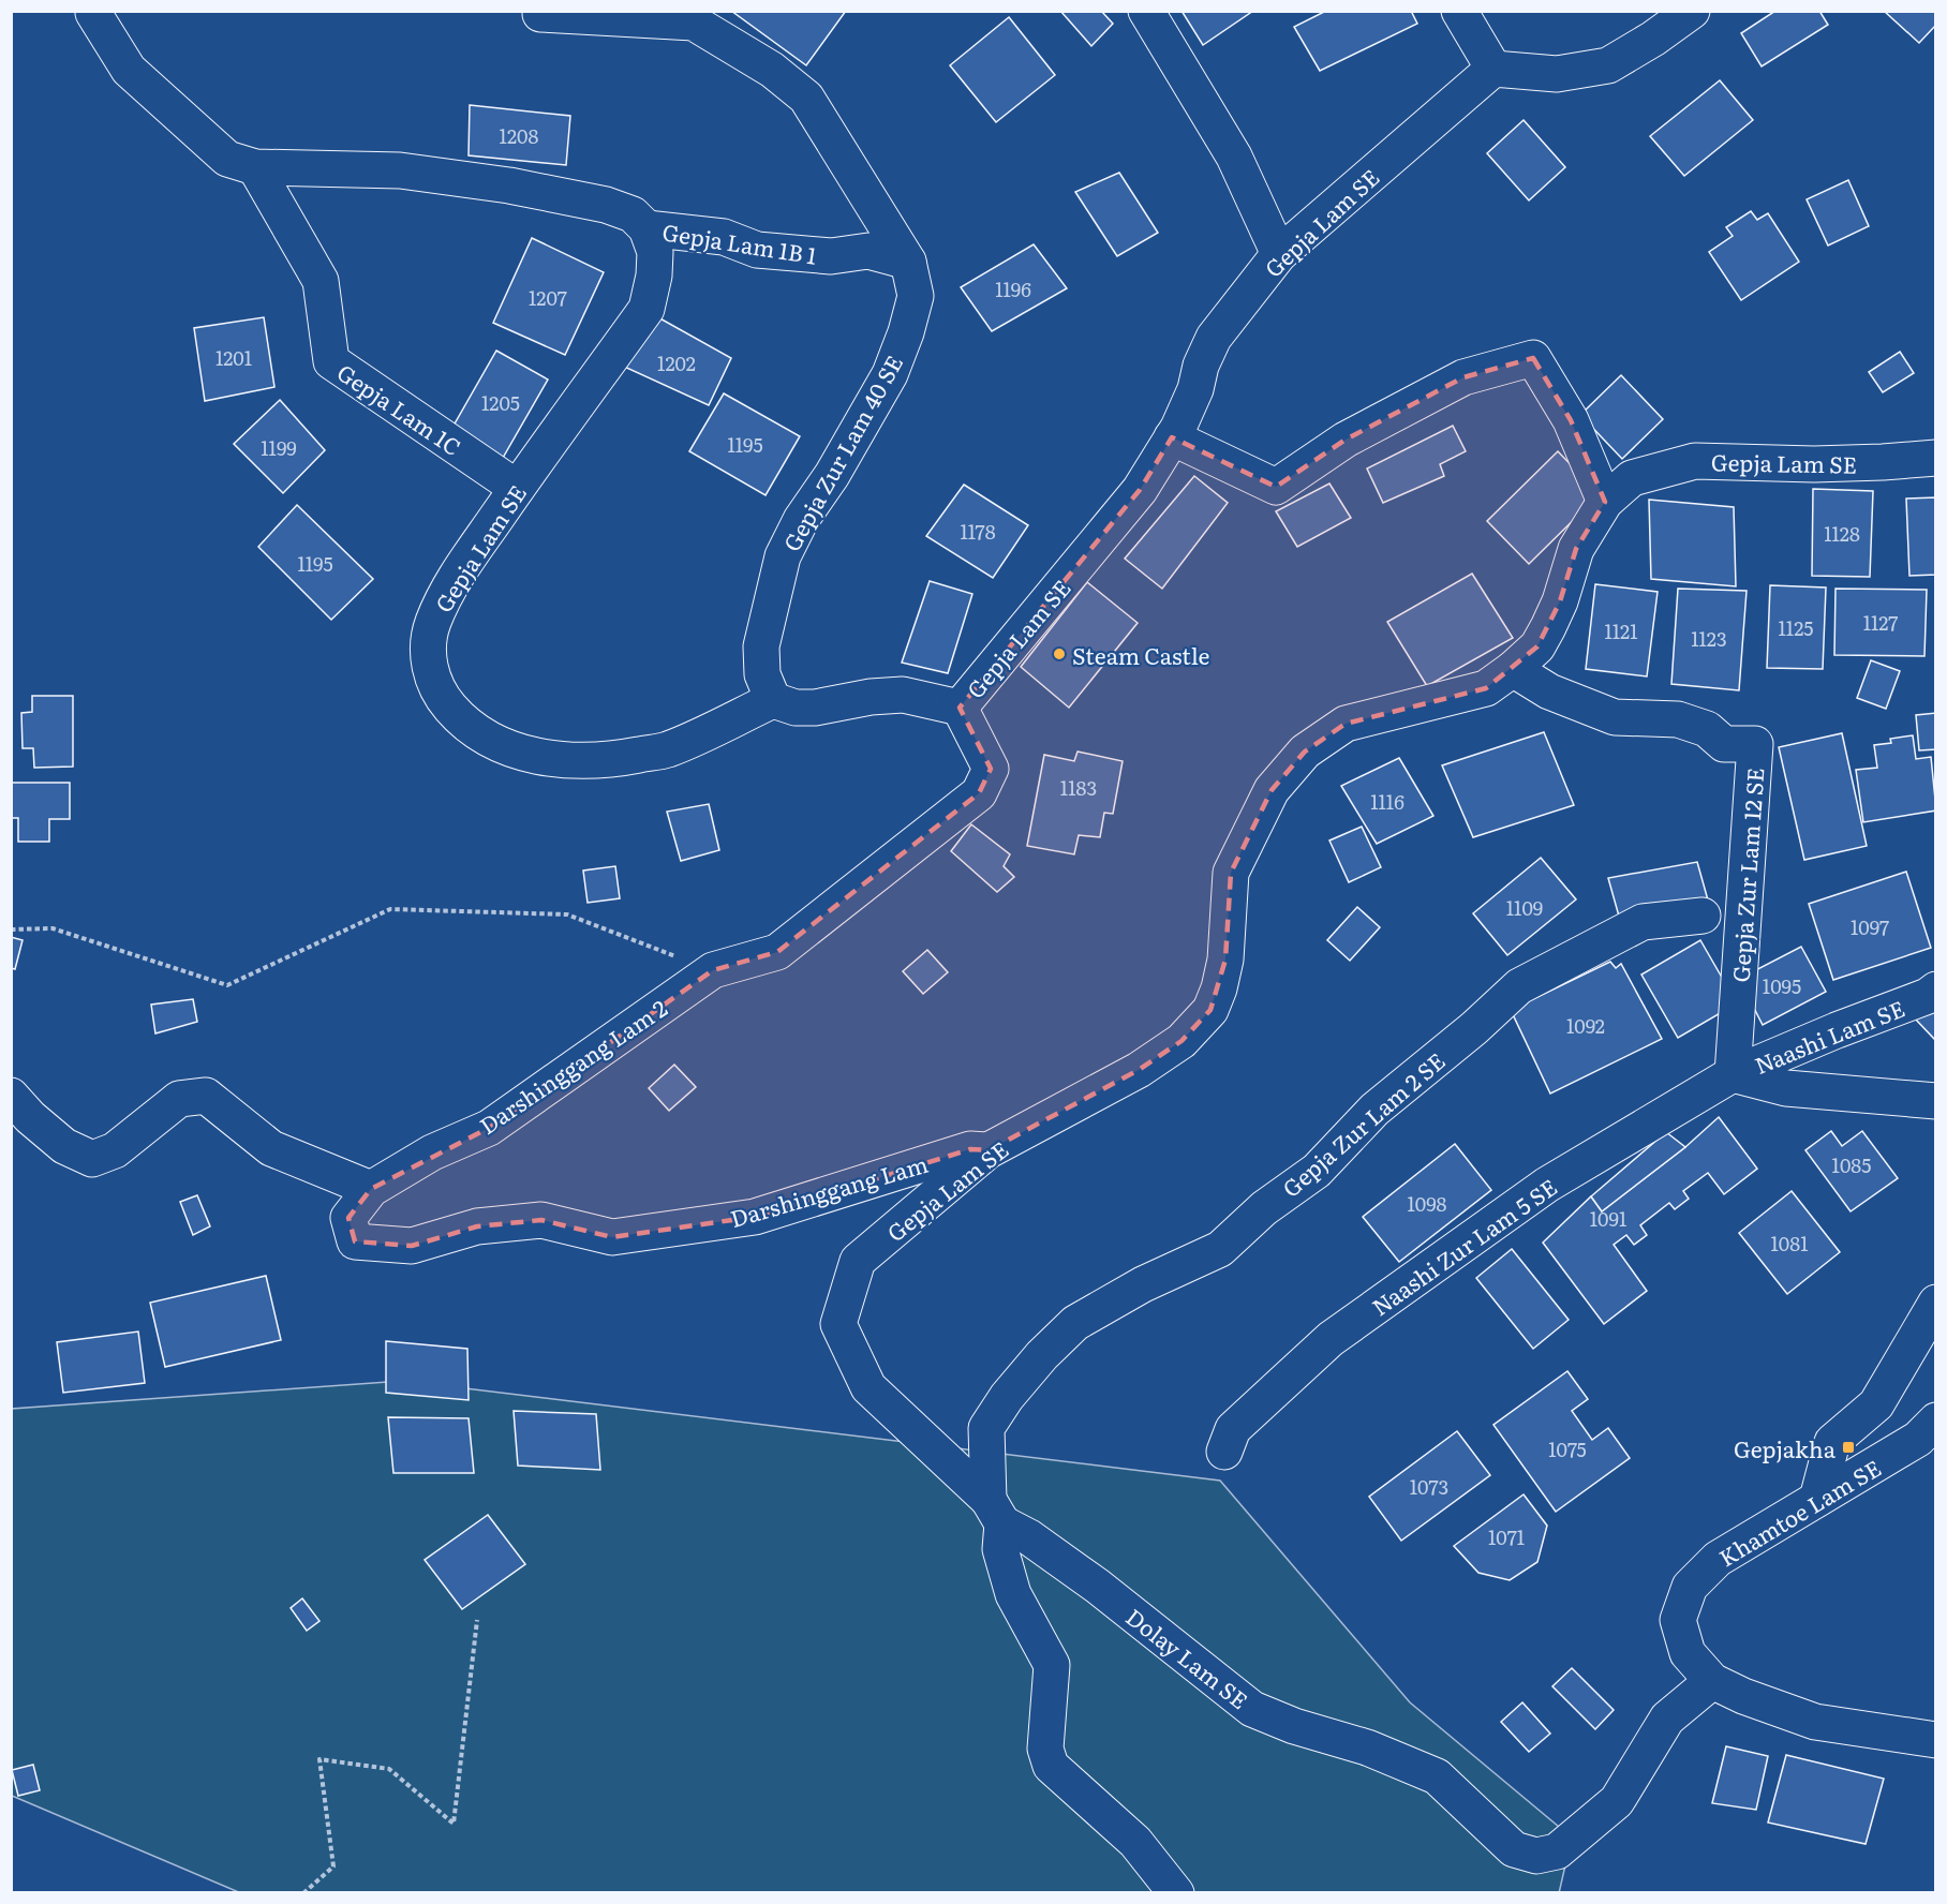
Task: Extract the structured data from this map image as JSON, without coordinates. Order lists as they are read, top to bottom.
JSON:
{
  "streets": {
    "street": [
      "Gepja Lam SE",
      "Gepja Lam 1B 1",
      "Gepja Lam 1C",
      "Gepja Zur Lam 40 SE",
      "Gepja Zur Lam 12 SE",
      "Naashi Lam SE",
      "Darshinggang Lam 2",
      "Gepja Zur Lam 2 SE",
      "Darshinggang Lam",
      "Naashi Zur Lam 5 SE",
      "Khamtoe Lam SE",
      "Dolay Lam SE"
    ]
  },
  "crossings": [
    ["Gepja Lam SE", "Gepja Lam 1B 1"],
    ["Gepja Lam SE", "Gepja Lam 1C"],
    ["Gepja Lam SE", "Gepja Zur Lam 40 SE"],
    ["Gepja Lam SE", "Gepja Zur Lam 12 SE"],
    ["Gepja Lam SE", "Darshinggang Lam 2"],
    ["Gepja Lam SE", "Gepja Zur Lam 2 SE"],
    ["Gepja Lam SE", "Darshinggang Lam"],
    ["Gepja Lam SE", "Dolay Lam SE"],
    ["Gepja Lam 1B 1", "Gepja Zur Lam 40 SE"],
    ["Gepja Zur Lam 12 SE", "Naashi Lam SE"],
    ["Gepja Zur Lam 12 SE", "Naashi Zur Lam 5 SE"],
    ["Naashi Lam SE", "Naashi Zur Lam 5 SE"],
    ["Darshinggang Lam 2", "Darshinggang Lam"],
    ["Gepja Zur Lam 2 SE", "Dolay Lam SE"],
    ["Khamtoe Lam SE", "Dolay Lam SE"]
  ],
  "places": {
    "other": ["Steam Castle"],
    "transit": ["Gepjakha"]
  },
  "house_numbers": [
    "1208",
    "1196",
    "1207",
    "1201",
    "1202",
    "1205",
    "1195",
    "1199",
    "1178",
    "1128",
    "1195",
    "1127",
    "1125",
    "1121",
    "1123",
    "1183",
    "1116",
    "1109",
    "1097",
    "1095",
    "1092",
    "1085",
    "1098",
    "1091",
    "1081",
    "1075",
    "1073",
    "1071"
  ]
}
